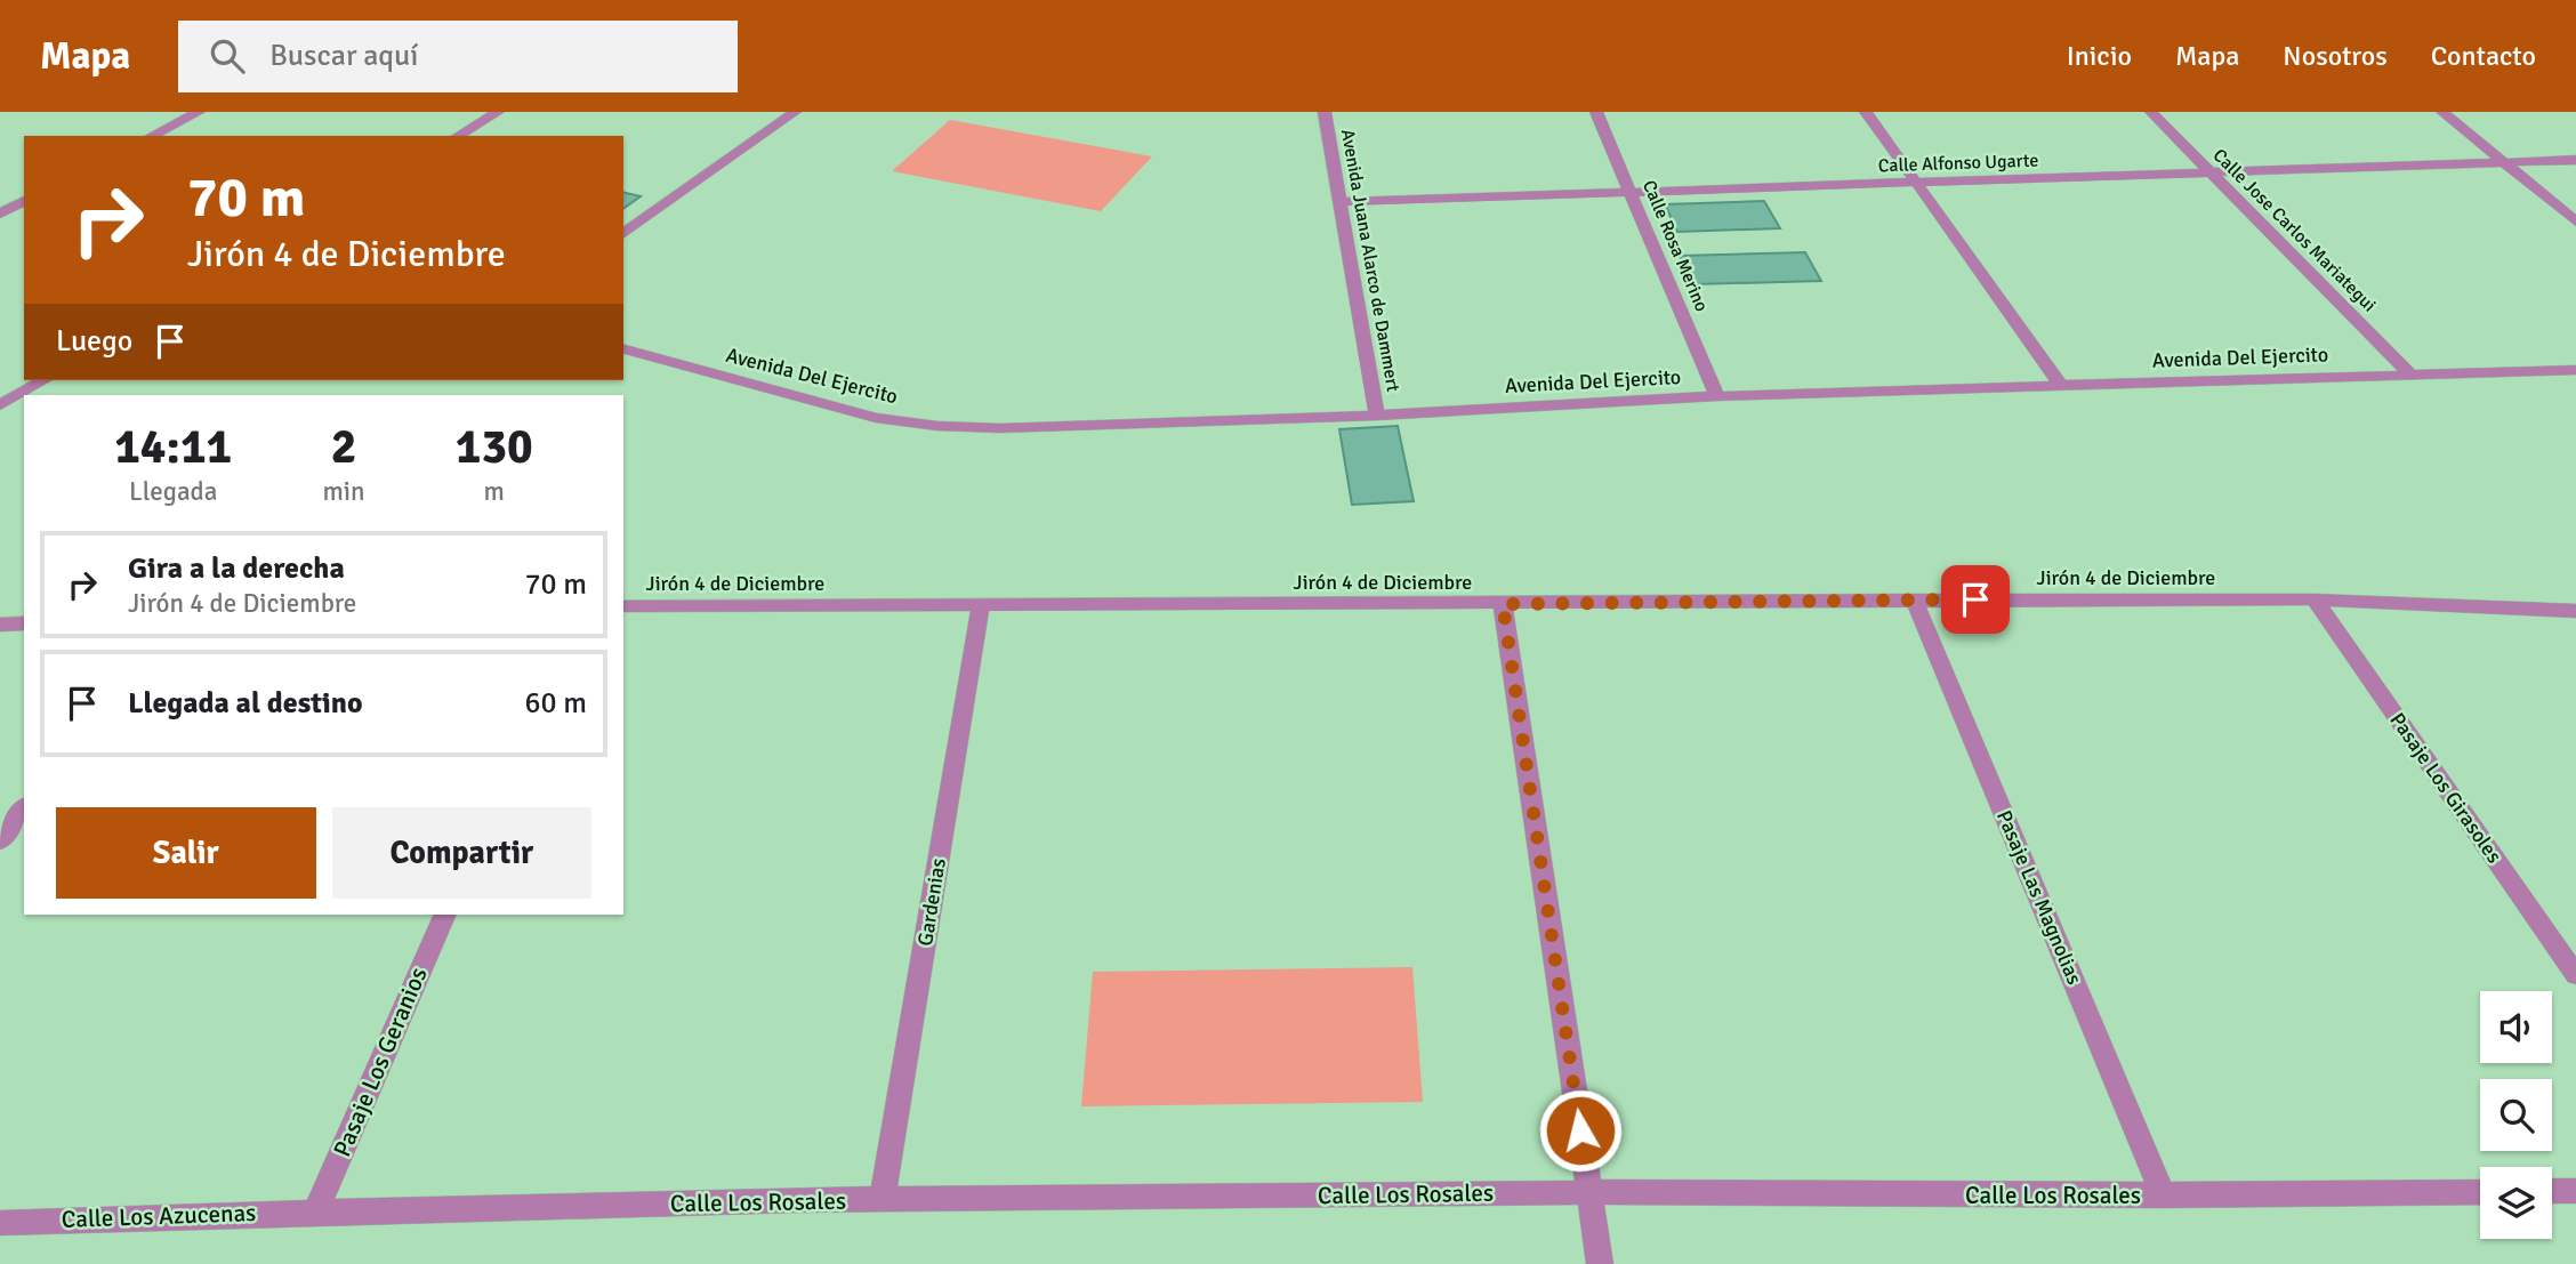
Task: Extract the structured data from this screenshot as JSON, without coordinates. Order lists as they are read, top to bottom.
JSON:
{
  "streets": {
    "street": [
      "Calle Alfonso Ugarte",
      "Calle Jose Carlos Mariategui",
      "Calle Rosa Merino",
      "Avenida Juana Alarco de Dammert",
      "Avenida Del Ejercito",
      "Jirón 4 de Diciembre",
      "Pasaje Los Girasoles",
      "Pasaje Las Magnolias",
      "Gardenias",
      "Pasaje Los Geranios",
      "Calle Los Rosales",
      "Calle Los Azucenas"
    ]
  },
  "crossings": [
    ["Calle Alfonso Ugarte", "Calle Jose Carlos Mariategui"],
    ["Calle Alfonso Ugarte", "Calle Rosa Merino"],
    ["Calle Alfonso Ugarte", "Avenida Juana Alarco de Dammert"],
    ["Calle Jose Carlos Mariategui", "Avenida Del Ejercito"],
    ["Calle Rosa Merino", "Avenida Del Ejercito"],
    ["Avenida Juana Alarco de Dammert", "Avenida Del Ejercito"],
    ["Jirón 4 de Diciembre", "Pasaje Los Girasoles"],
    ["Jirón 4 de Diciembre", "Pasaje Las Magnolias"],
    ["Jirón 4 de Diciembre", "Gardenias"],
    ["Pasaje Las Magnolias", "Calle Los Rosales"],
    ["Gardenias", "Calle Los Rosales"],
    ["Pasaje Los Geranios", "Calle Los Rosales"],
    ["Pasaje Los Geranios", "Calle Los Azucenas"],
    ["Calle Los Rosales", "Calle Los Azucenas"]
  ],
  "page": {
    "header": "Mapa",
    "search": "Buscar aquí",
    "nav": [
      "Inicio",
      "Mapa",
      "Nosotros",
      "Contacto"
    ],
    "turn": ["70 m", "Jirón 4 de Diciembre"],
    "then": "Luego",
    "eta": [
      "14:11",
      "Llegada",
      "2",
      "min",
      "130",
      "m"
    ],
    "list": [
      {
        "name": "Gira a la derecha",
        "note": "Jirón 4 de Diciembre",
        "value": "70 m"
      },
      {
        "name": "Llegada al destino",
        "value": "60 m"
      }
    ],
    "buttons": ["Salir", "Compartir"]
  }
}
